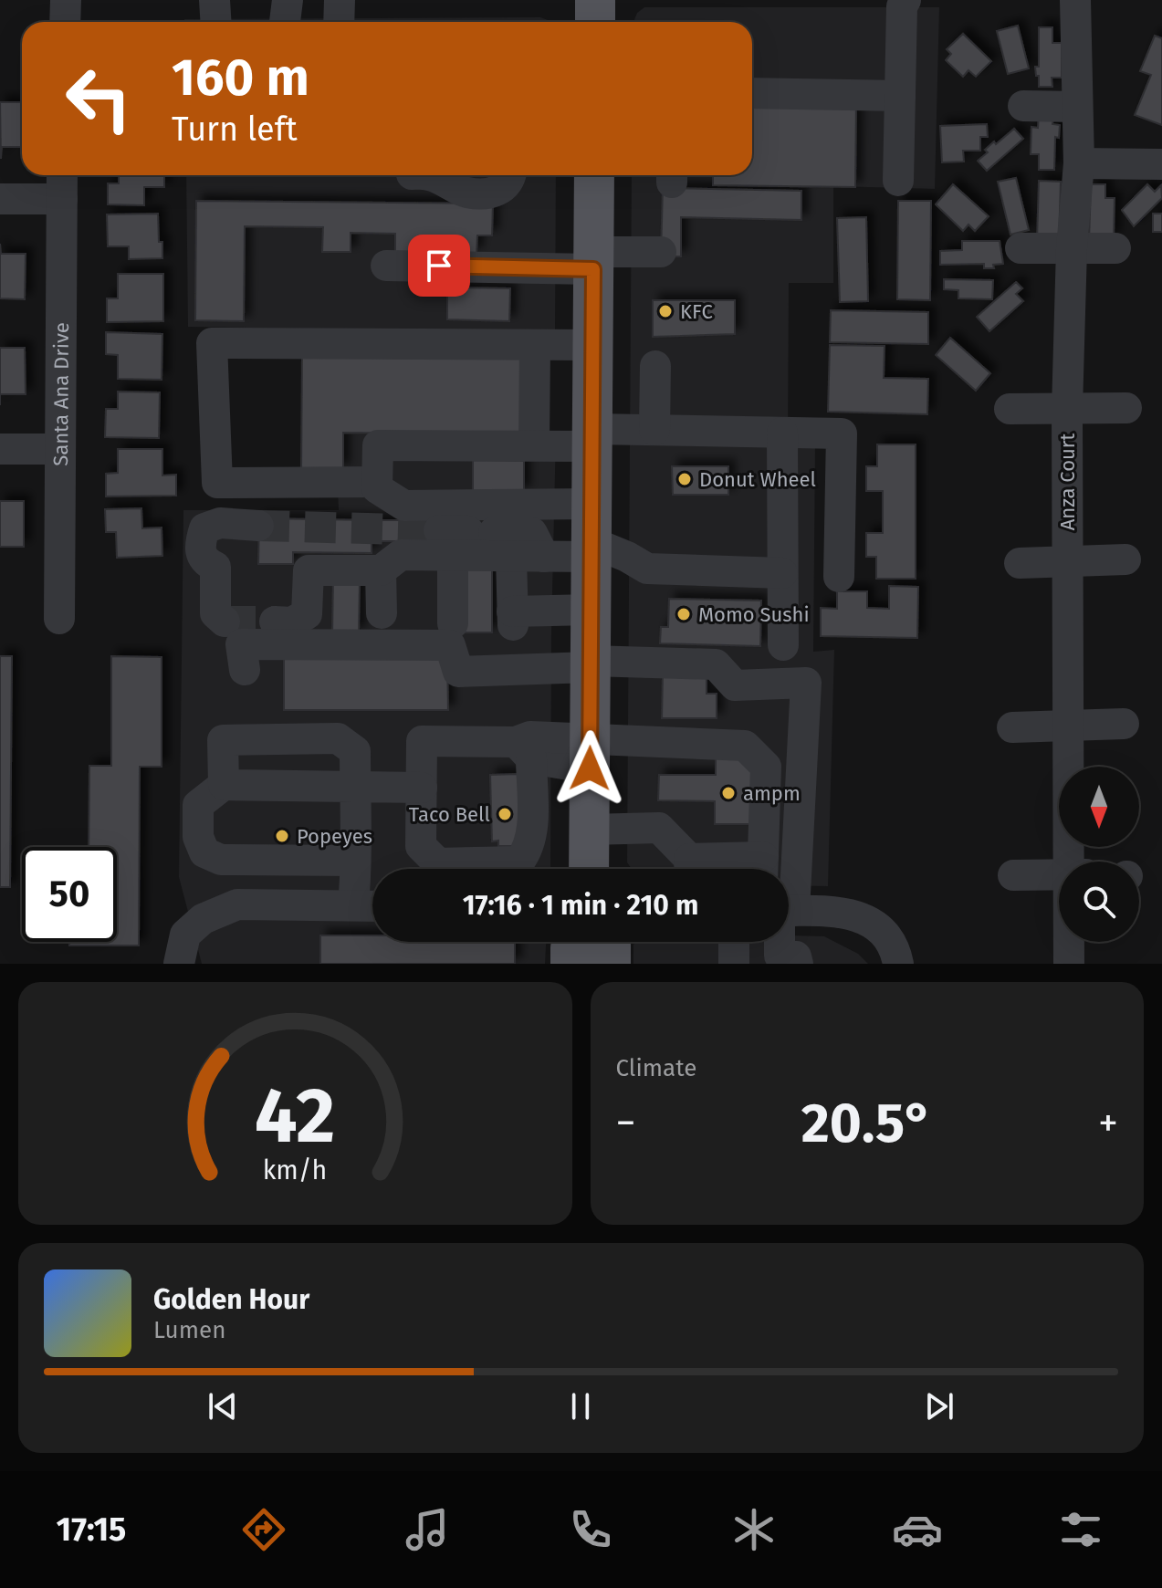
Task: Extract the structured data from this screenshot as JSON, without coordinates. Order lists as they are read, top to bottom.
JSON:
{
  "streets": {
    "street": ["Santa Ana Drive", "Anza Court"]
  },
  "places": [
    "KFC",
    "Donut Wheel",
    "Momo Sushi",
    "ampm",
    "Taco Bell",
    "Popeyes"
  ],
  "north": "bottom",
  "page": {
    "turn": ["160 m", "Turn left"],
    "limit": "50",
    "trip": "17:16 · 1 min · 210 m",
    "tile": "Climate",
    "heat": ["−", "20.5°", "+"],
    "song": ["Golden Hour", "Lumen"],
    "tabs": "17:15",
    "gauge": ["42", "km/h"]
  }
}
